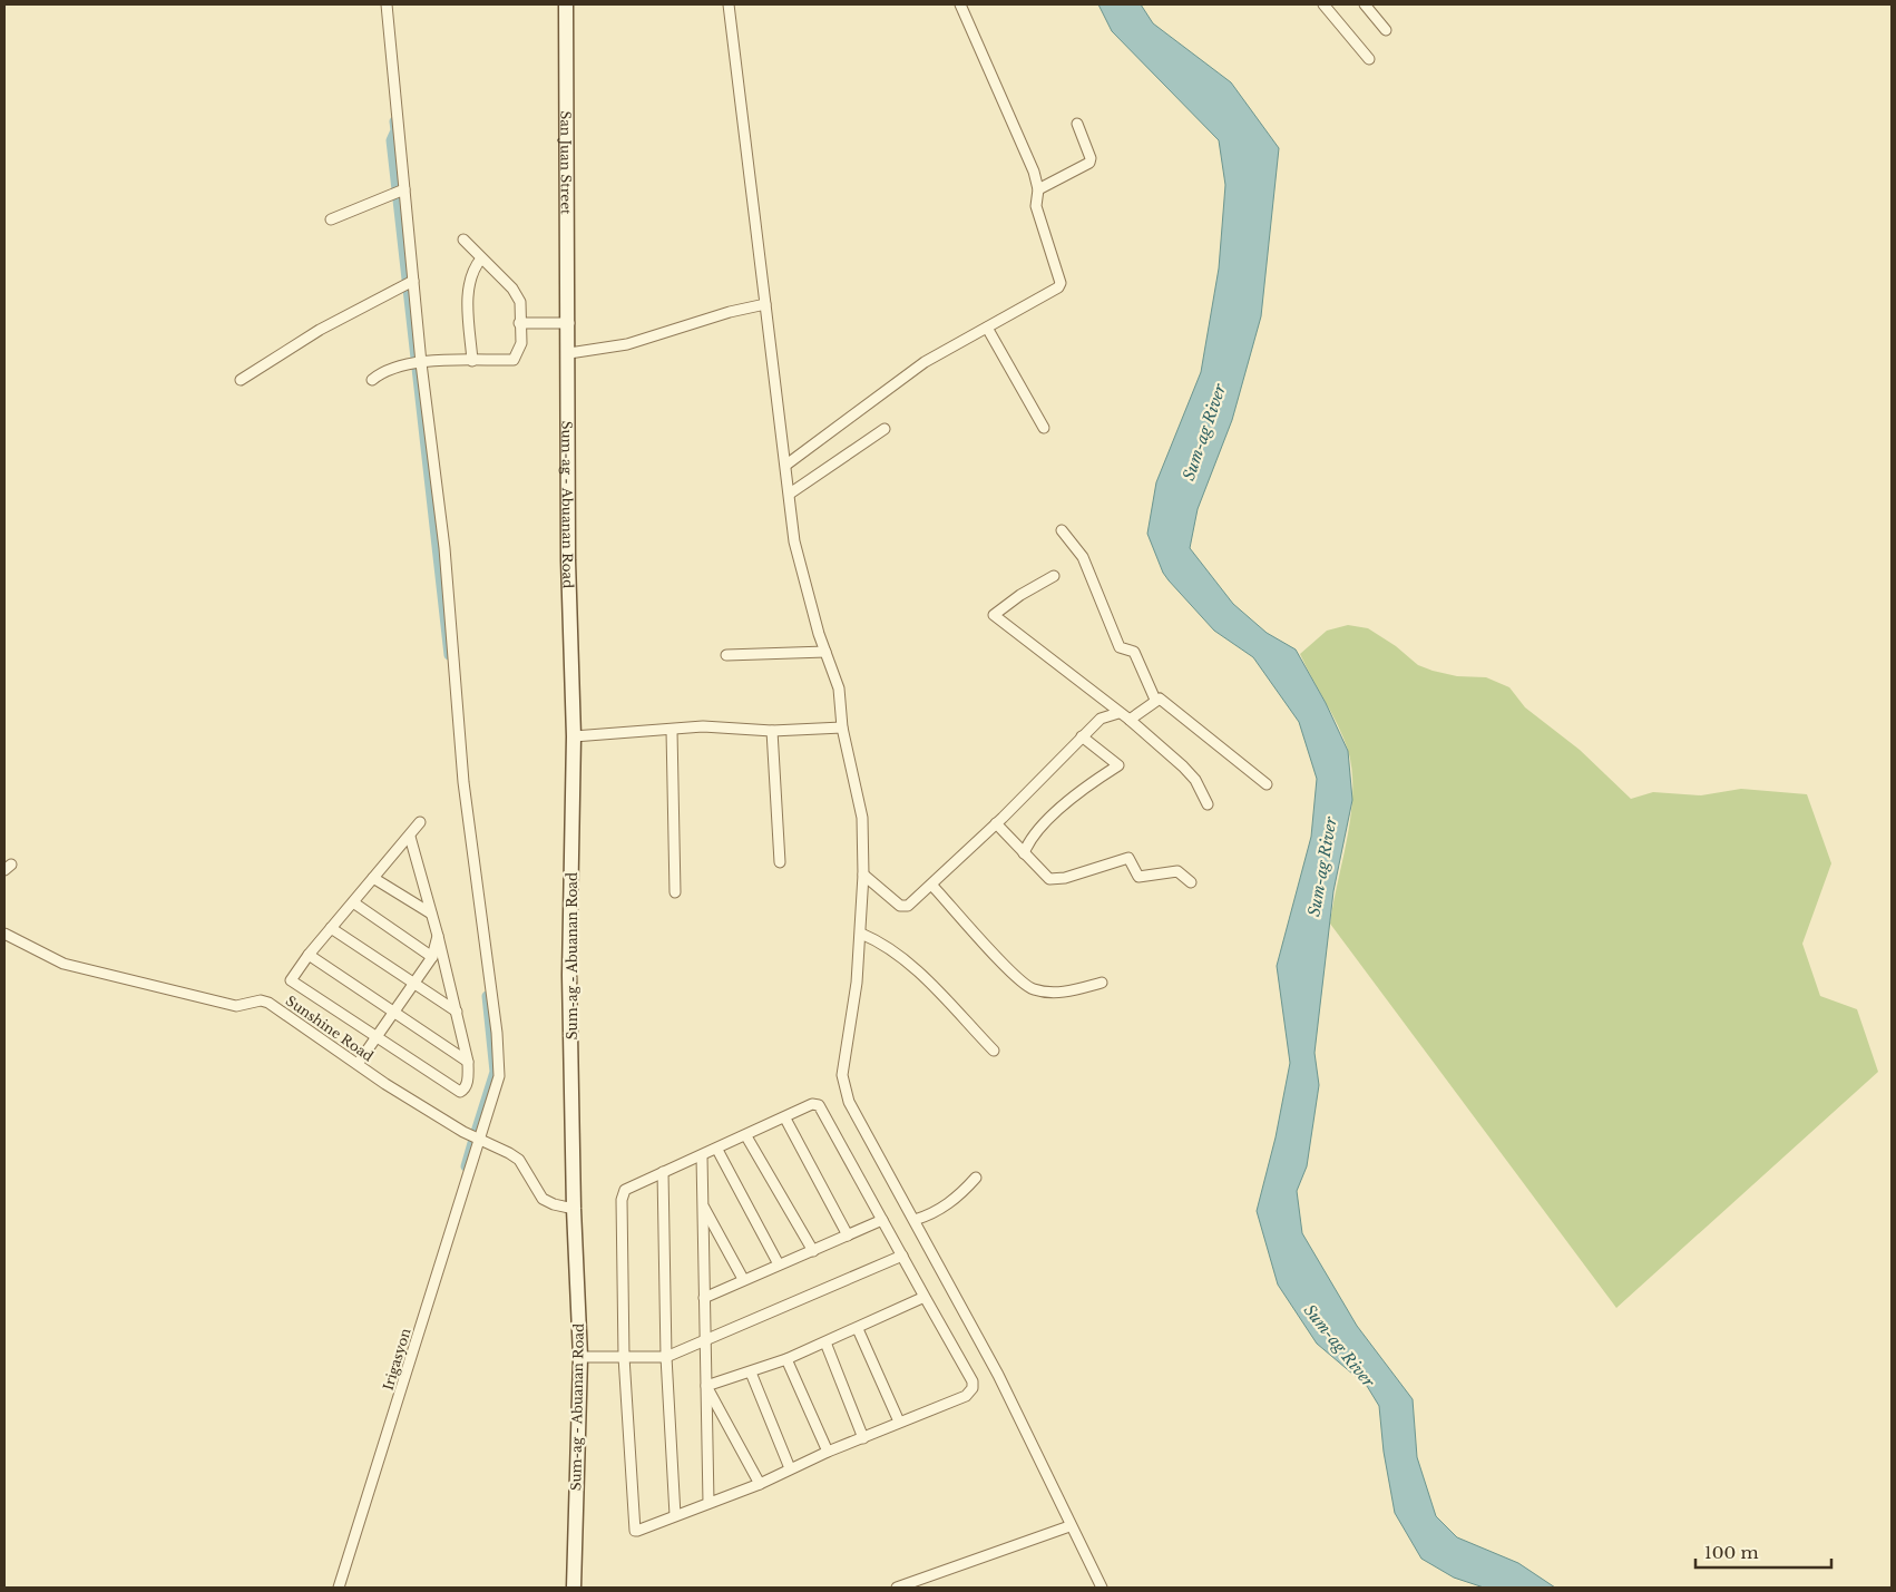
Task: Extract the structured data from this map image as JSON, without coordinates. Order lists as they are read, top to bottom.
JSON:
{
  "streets": {
    "main road": ["San Juan Street", "Sum-ag - Abuanan Road"],
    "street": ["Sunshine Road", "Irigasyon"]
  },
  "crossings": [
    ["San Juan Street", "Sum-ag - Abuanan Road"],
    ["Sum-ag - Abuanan Road", "Sunshine Road"],
    ["Sunshine Road", "Irigasyon"]
  ],
  "water": ["Sum-ag River"],
  "scale_bar": "100 m"
}
